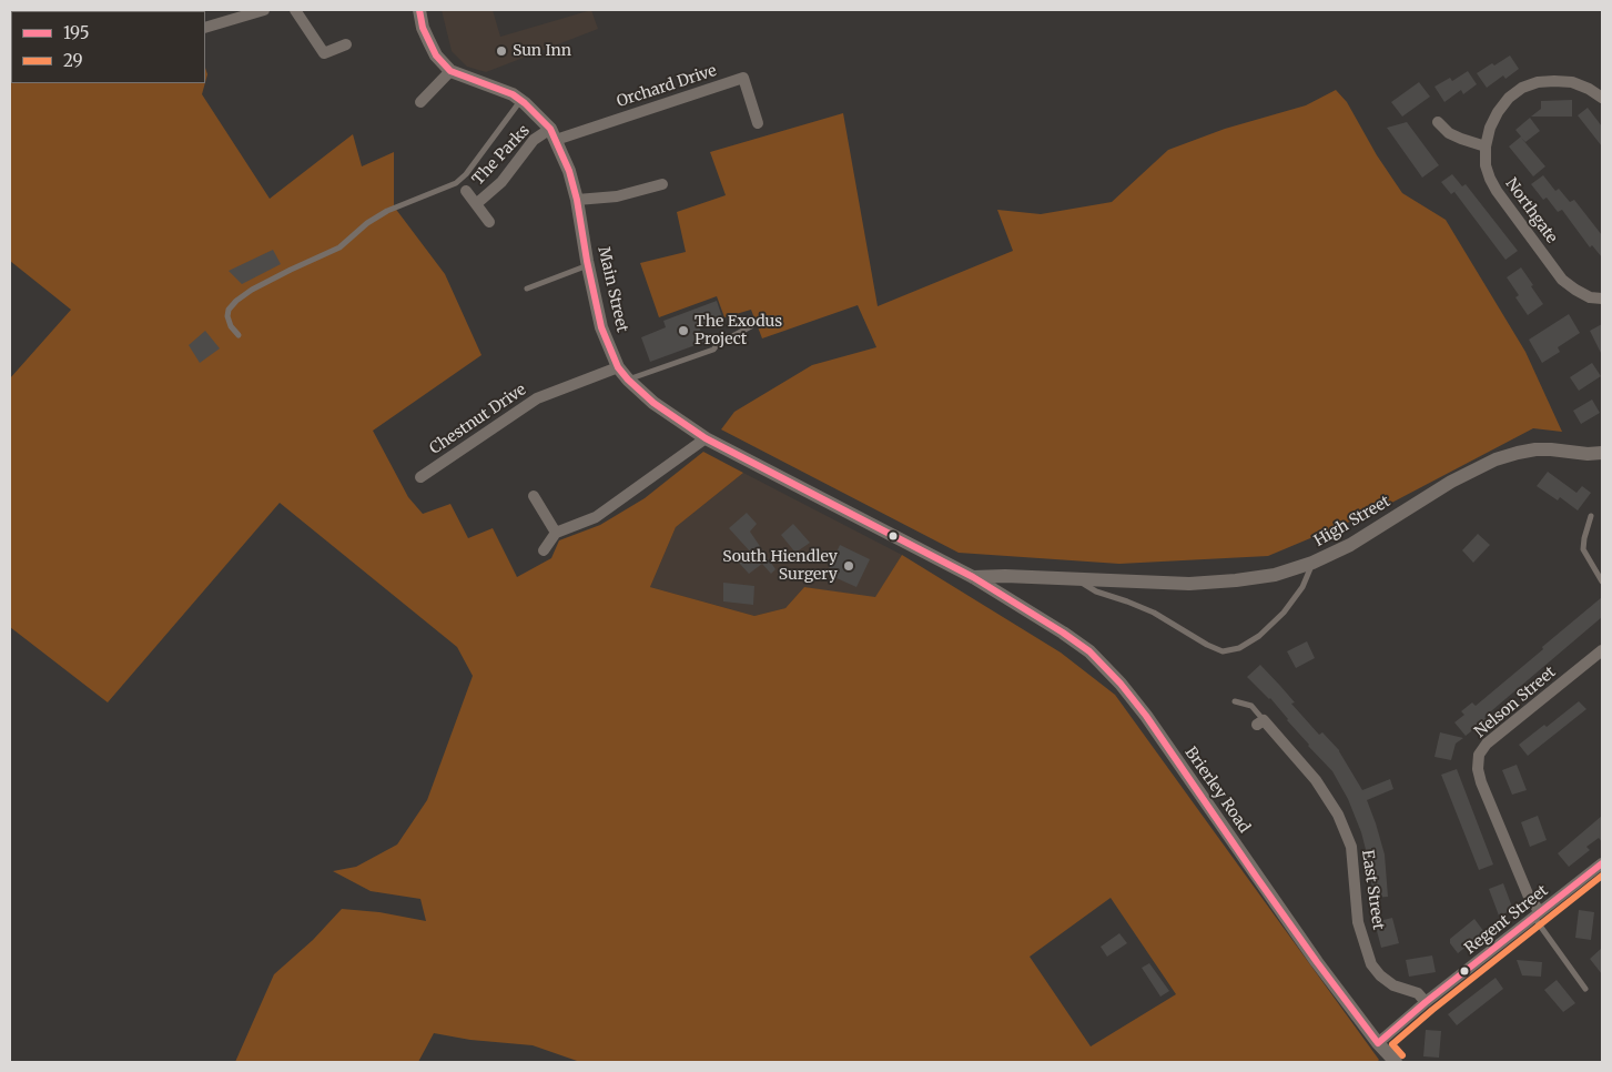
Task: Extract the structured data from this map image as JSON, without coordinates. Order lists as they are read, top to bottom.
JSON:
{
  "streets": {
    "street": [
      "Orchard Drive",
      "The Parks",
      "Northgate",
      "Main Street",
      "Chestnut Drive",
      "High Street",
      "Nelson Street",
      "Brierley Road",
      "East Street",
      "Regent Street"
    ]
  },
  "crossings": [
    ["Orchard Drive", "The Parks"],
    ["Orchard Drive", "Main Street"],
    ["The Parks", "Main Street"],
    ["Main Street", "Chestnut Drive"],
    ["Main Street", "High Street"],
    ["Main Street", "Brierley Road"],
    ["High Street", "Brierley Road"],
    ["Nelson Street", "Regent Street"],
    ["Brierley Road", "Regent Street"],
    ["East Street", "Regent Street"]
  ],
  "places": ["Sun Inn", "The Exodus Project", "South Hiendley Surgery"],
  "lines": ["transit line 195", "transit line 29"],
  "legend": ["195", "29"]
}
